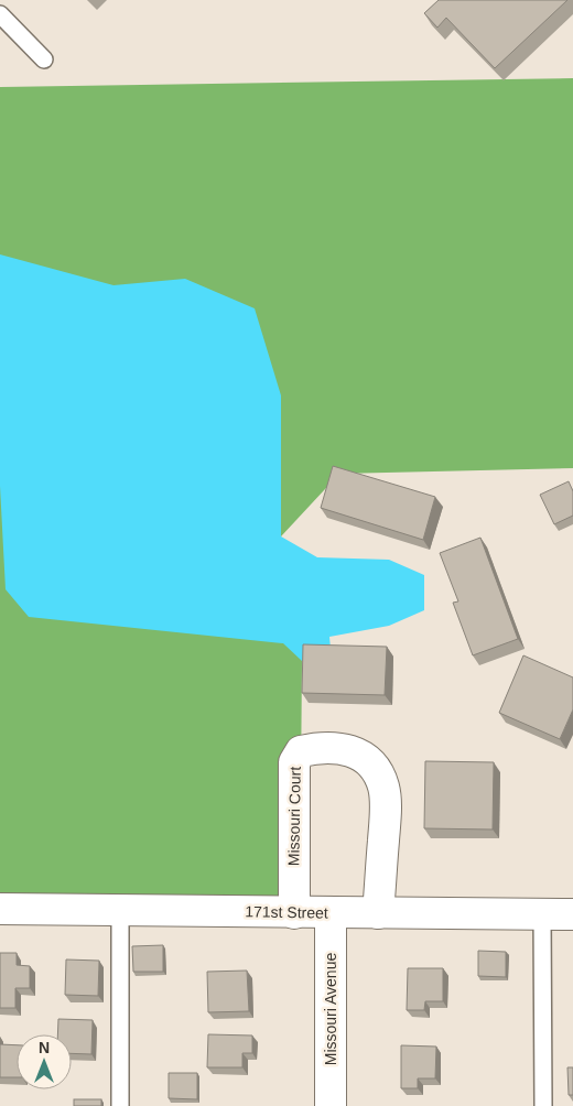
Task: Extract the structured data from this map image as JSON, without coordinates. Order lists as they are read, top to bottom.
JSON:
{
  "streets": {
    "street": ["Missouri Court", "171st Street", "Missouri Avenue"]
  },
  "crossings": [
    ["Missouri Court", "171st Street"],
    ["171st Street", "Missouri Avenue"]
  ],
  "north": "top"
}
